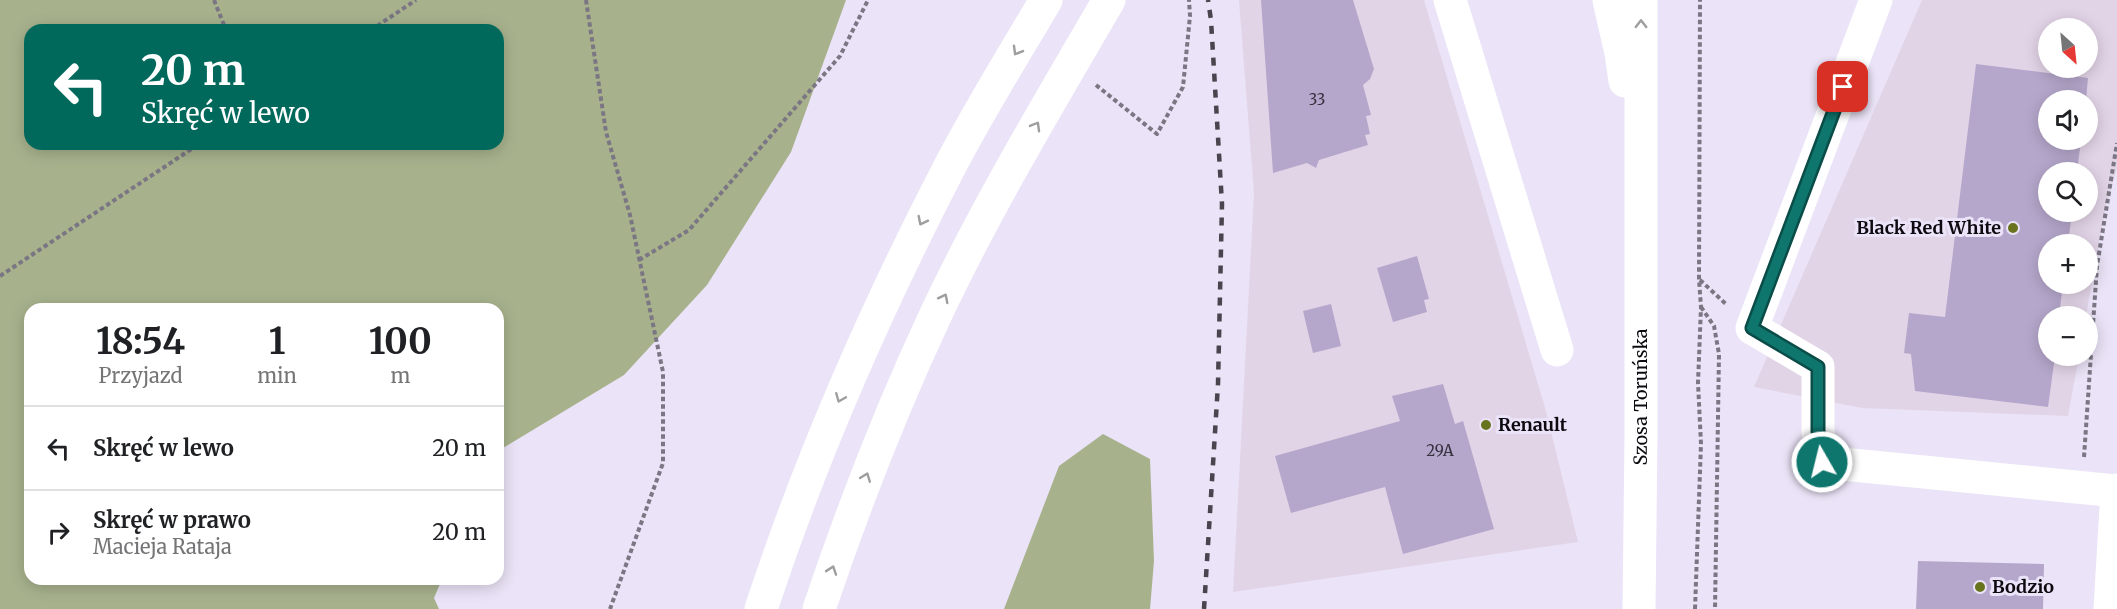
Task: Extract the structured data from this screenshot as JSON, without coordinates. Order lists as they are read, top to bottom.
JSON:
{
  "streets": {
    "main road": ["Szosa Toruńska"]
  },
  "places": ["Black Red White", "Renault", "Bodzio"],
  "house_numbers": ["33", "29A"],
  "north": "bottom right",
  "page": {
    "map_buttons": ["+", "−"],
    "turn": ["20 m", "Skręć w lewo"],
    "eta": [
      "18:54",
      "Przyjazd",
      "1",
      "min",
      "100",
      "m"
    ],
    "list": [
      {
        "name": "Skręć w lewo",
        "value": "20 m"
      },
      {
        "name": "Skręć w prawo",
        "note": "Macieja Rataja",
        "value": "20 m"
      }
    ]
  }
}
